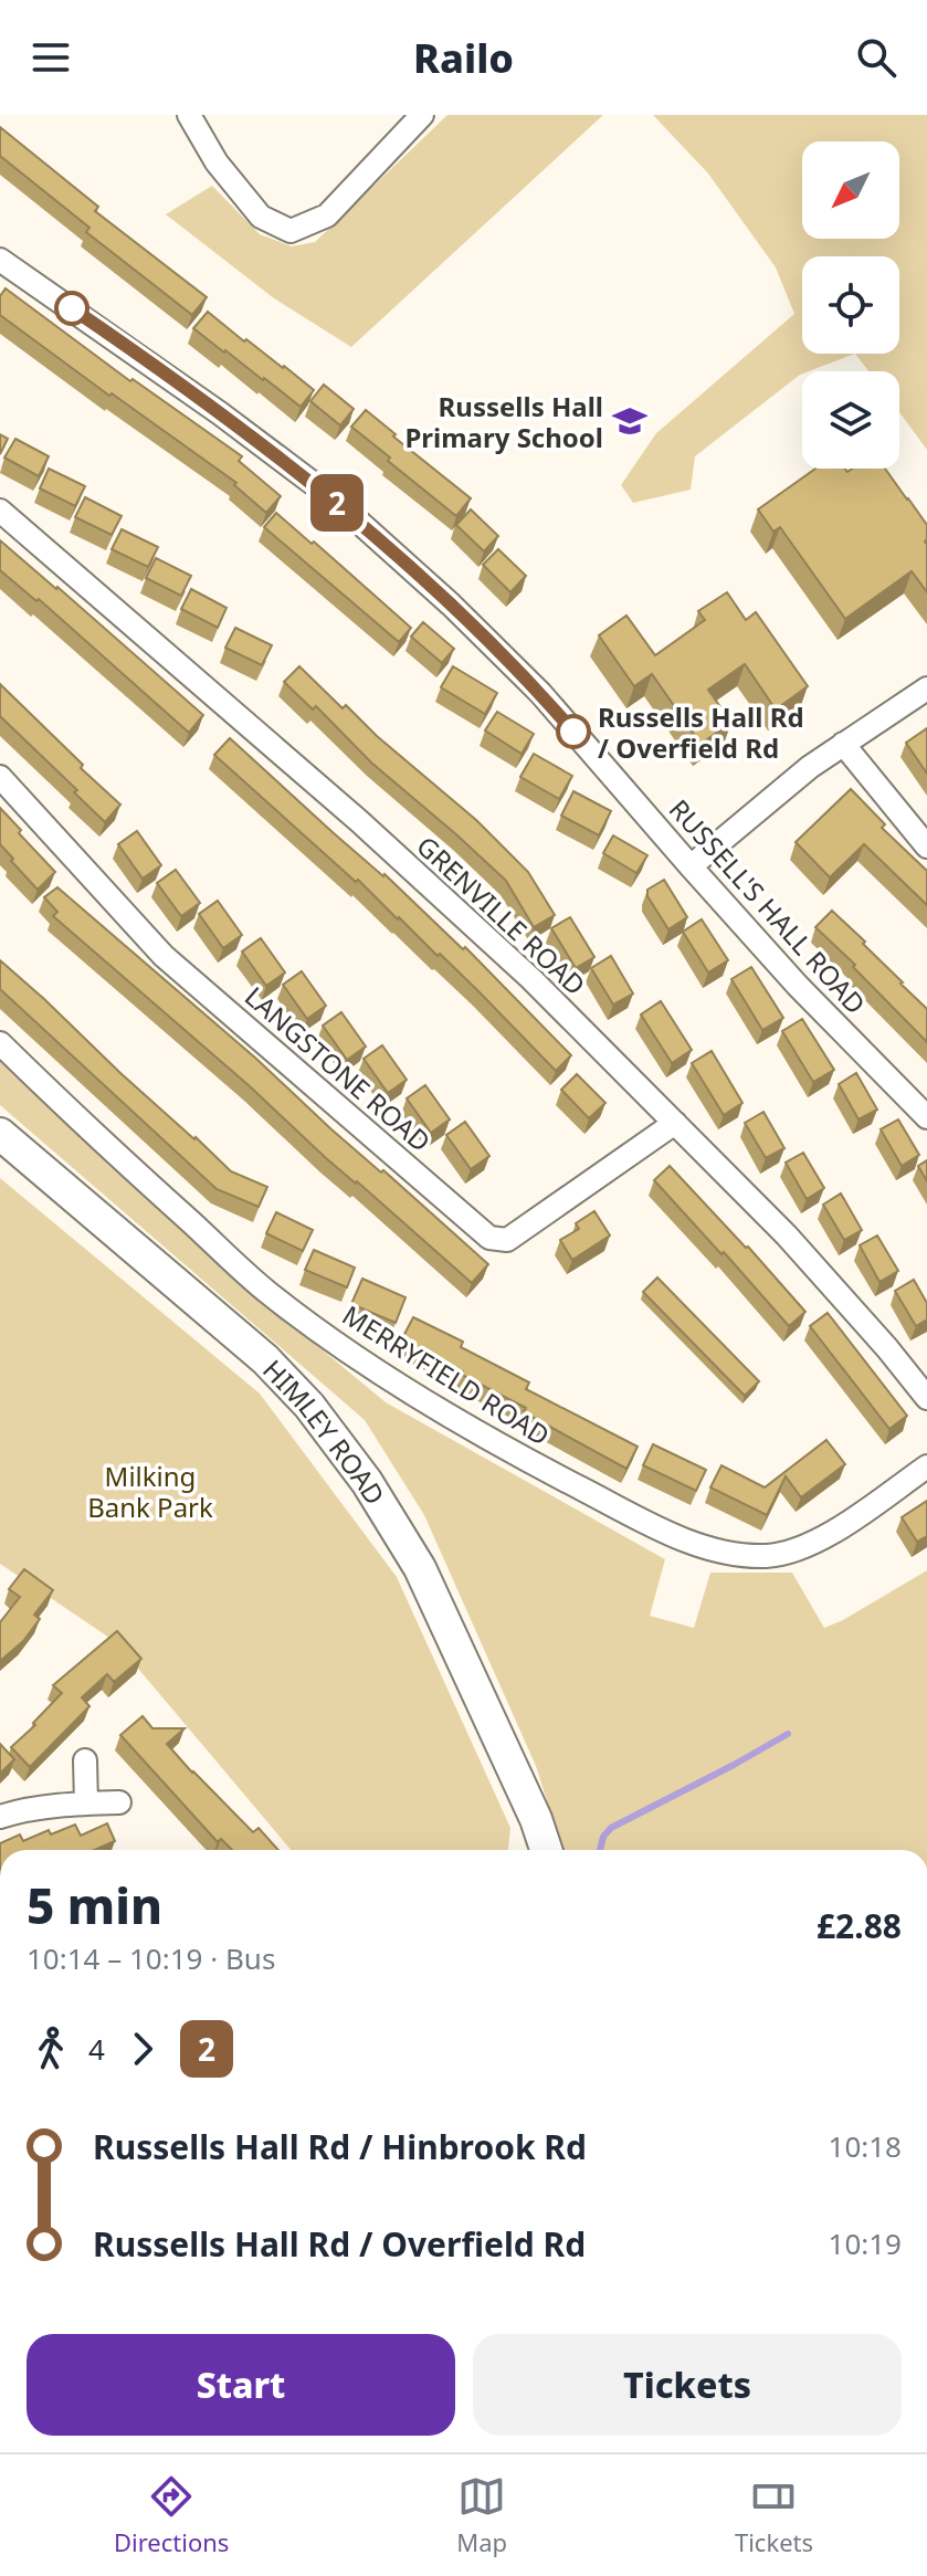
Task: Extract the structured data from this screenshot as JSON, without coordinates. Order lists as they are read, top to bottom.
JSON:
{
  "streets": {
    "main road": ["HIMLEY ROAD"],
    "street": [
      "RUSSELL'S HALL ROAD",
      "GRENVILLE ROAD",
      "LANGSTONE ROAD",
      "MERRYFIELD ROAD"
    ]
  },
  "crossings": [
    ["GRENVILLE ROAD", "LANGSTONE ROAD"]
  ],
  "parks": ["Milking Bank Park"],
  "places": {
    "school or university": ["Russells Hall Primary School"],
    "other": ["Russells Hall Rd / Overfield Rd"]
  },
  "lines": ["bus line 2"],
  "north": "bottom left",
  "page": {
    "header": "Railo",
    "on_map": "2",
    "heading": ["5 min", "10:14 – 10:19 · Bus", "£2.88"],
    "legs": ["4", "2"],
    "list": [
      {
        "name": "Russells Hall Rd / Hinbrook Rd",
        "value": "10:18"
      },
      {
        "name": "Russells Hall Rd / Overfield Rd",
        "value": "10:19"
      }
    ],
    "buttons": ["Start", "Tickets"],
    "tabs": ["Directions", "Map", "Tickets"]
  }
}
